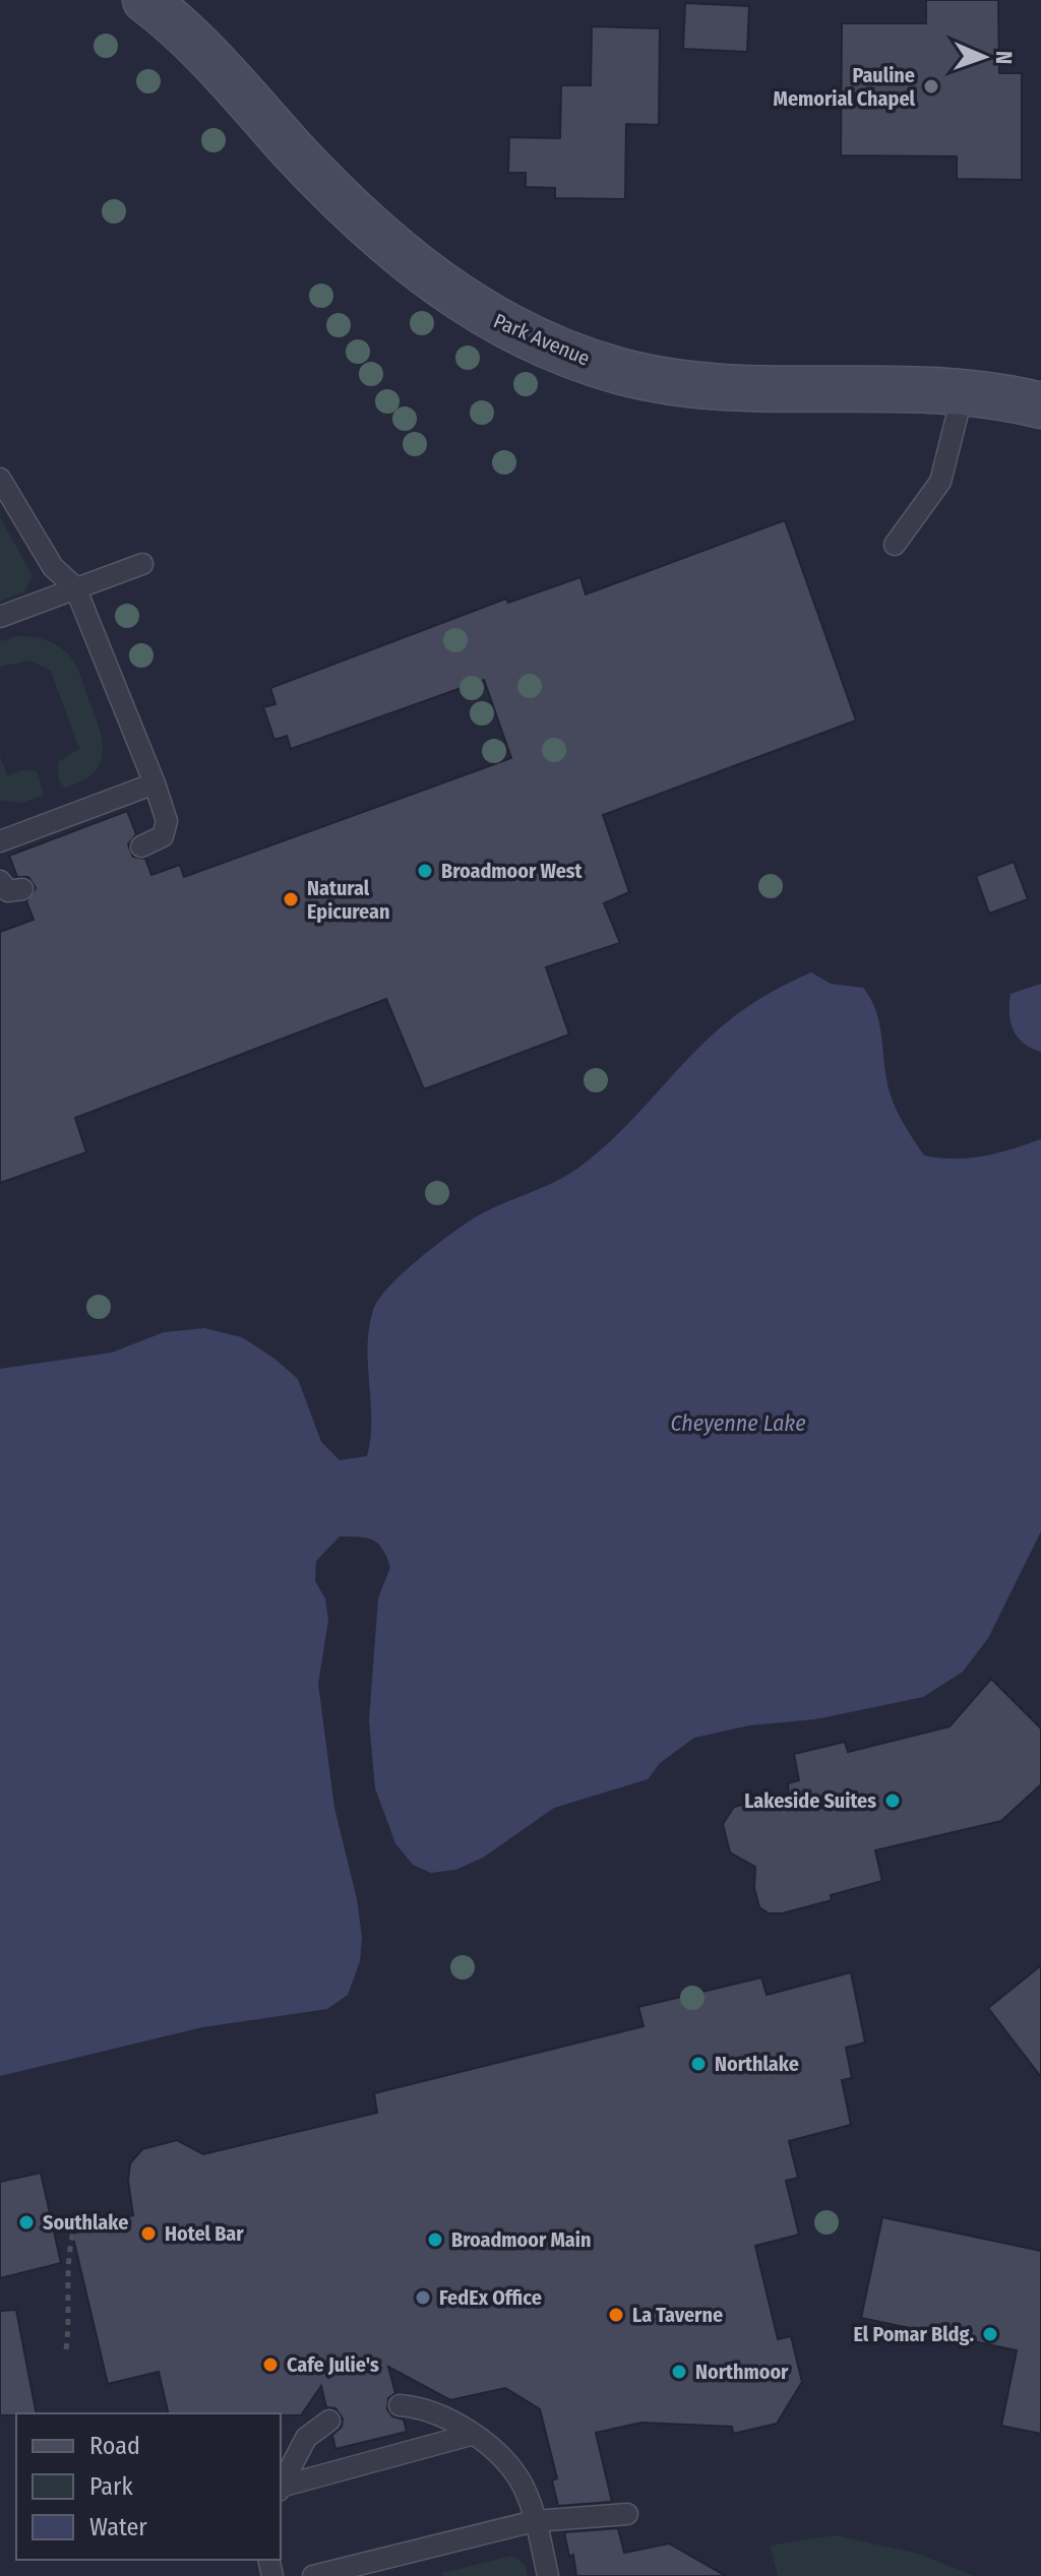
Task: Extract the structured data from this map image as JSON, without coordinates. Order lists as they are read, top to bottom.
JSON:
{
  "streets": {
    "street": ["Park Avenue"]
  },
  "water": ["Cheyenne Lake"],
  "places": [
    "Pauline Memorial Chapel",
    "Broadmoor West",
    "Natural Epicurean",
    "Lakeside Suites",
    "Northlake",
    "Southlake",
    "Hotel Bar",
    "Broadmoor Main",
    "FedEx Office",
    "La Taverne",
    "El Pomar Bldg.",
    "Cafe Julie's",
    "Northmoor"
  ],
  "legend": ["Road", "Park", "Water"],
  "north": "right"
}
